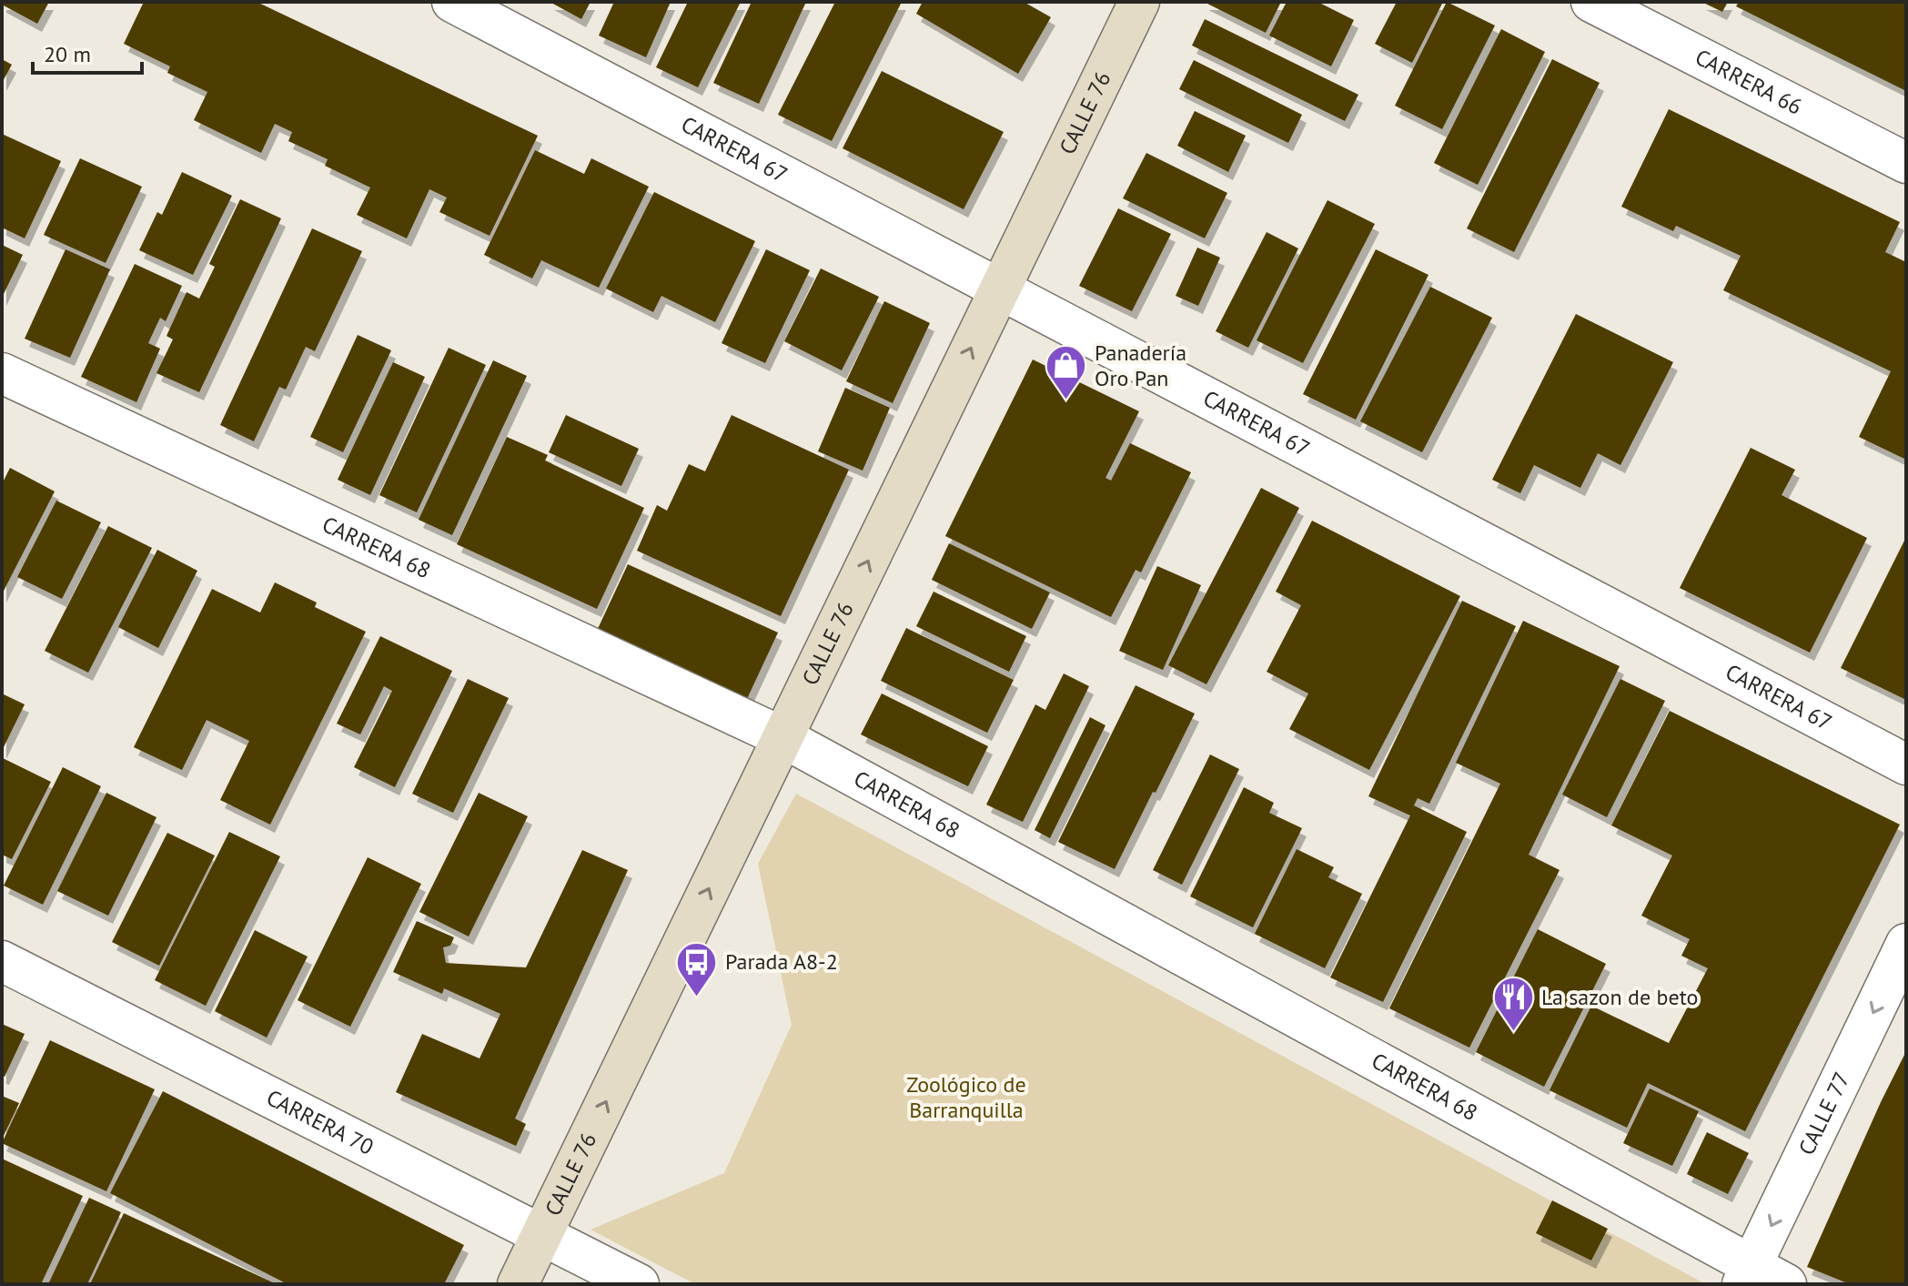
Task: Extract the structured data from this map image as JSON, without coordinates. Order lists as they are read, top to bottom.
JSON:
{
  "streets": {
    "street": [
      "CARRERA 66",
      "CALLE 76",
      "CARRERA 67",
      "CARRERA 68",
      "CALLE 77",
      "CARRERA 70"
    ]
  },
  "crossings": [
    ["CALLE 76", "CARRERA 67"],
    ["CALLE 76", "CARRERA 68"],
    ["CALLE 76", "CARRERA 70"],
    ["CARRERA 68", "CALLE 77"]
  ],
  "one_way": ["CALLE 76", "CALLE 77"],
  "parks": ["Zoológico de Barranquilla"],
  "places": {
    "shop": ["Panadería Oro Pan"],
    "bus stop": ["Parada A8-2"],
    "restaurant": ["La sazon de beto"]
  },
  "scale_bar": "20 m"
}
